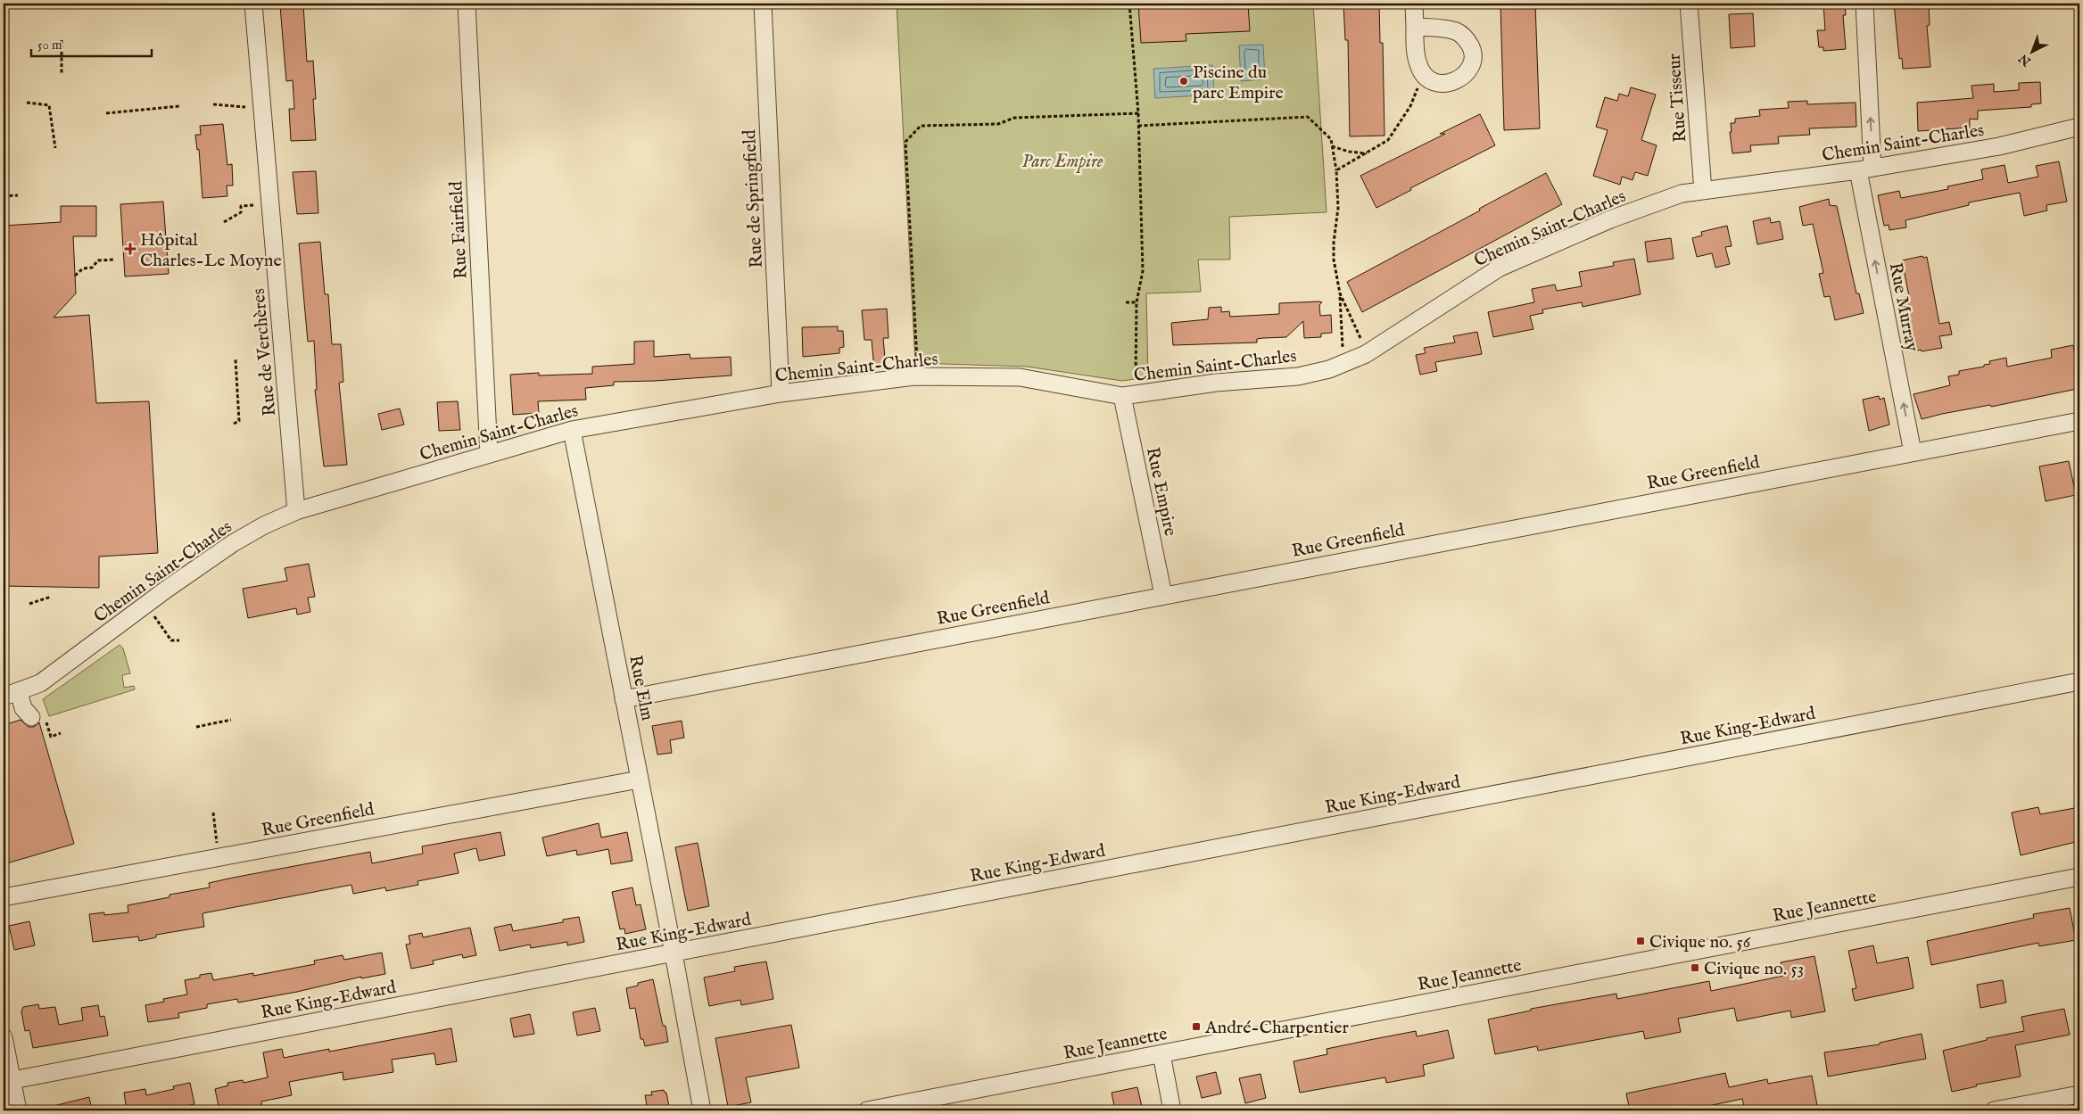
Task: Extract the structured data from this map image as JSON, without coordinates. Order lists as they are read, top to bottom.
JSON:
{
  "streets": {
    "street": [
      "Rue Tisseur",
      "Chemin Saint-Charles",
      "Rue de Springfield",
      "Rue Fairfield",
      "Rue Murray",
      "Rue de Verchères",
      "Rue Greenfield",
      "Rue Empire",
      "Rue Elm",
      "Rue King-Edward",
      "Rue Jeannette"
    ]
  },
  "crossings": [
    ["Rue Tisseur", "Chemin Saint-Charles"],
    ["Chemin Saint-Charles", "Rue de Springfield"],
    ["Chemin Saint-Charles", "Rue Fairfield"],
    ["Chemin Saint-Charles", "Rue Murray"],
    ["Chemin Saint-Charles", "Rue de Verchères"],
    ["Chemin Saint-Charles", "Rue Empire"],
    ["Chemin Saint-Charles", "Rue Elm"],
    ["Rue Murray", "Rue Greenfield"],
    ["Rue Greenfield", "Rue Empire"],
    ["Rue Greenfield", "Rue Elm"],
    ["Rue Elm", "Rue King-Edward"]
  ],
  "one_way": ["Rue Murray"],
  "parks": ["Parc Empire"],
  "places": {
    "other": ["Piscine du parc Empire"],
    "health": ["Hôpital Charles-Le Moyne"],
    "transit": ["Civique no. 56", "Civique no. 53", "André-Charpentier"]
  },
  "scale_bar": "50 m",
  "north": "bottom left"
}
